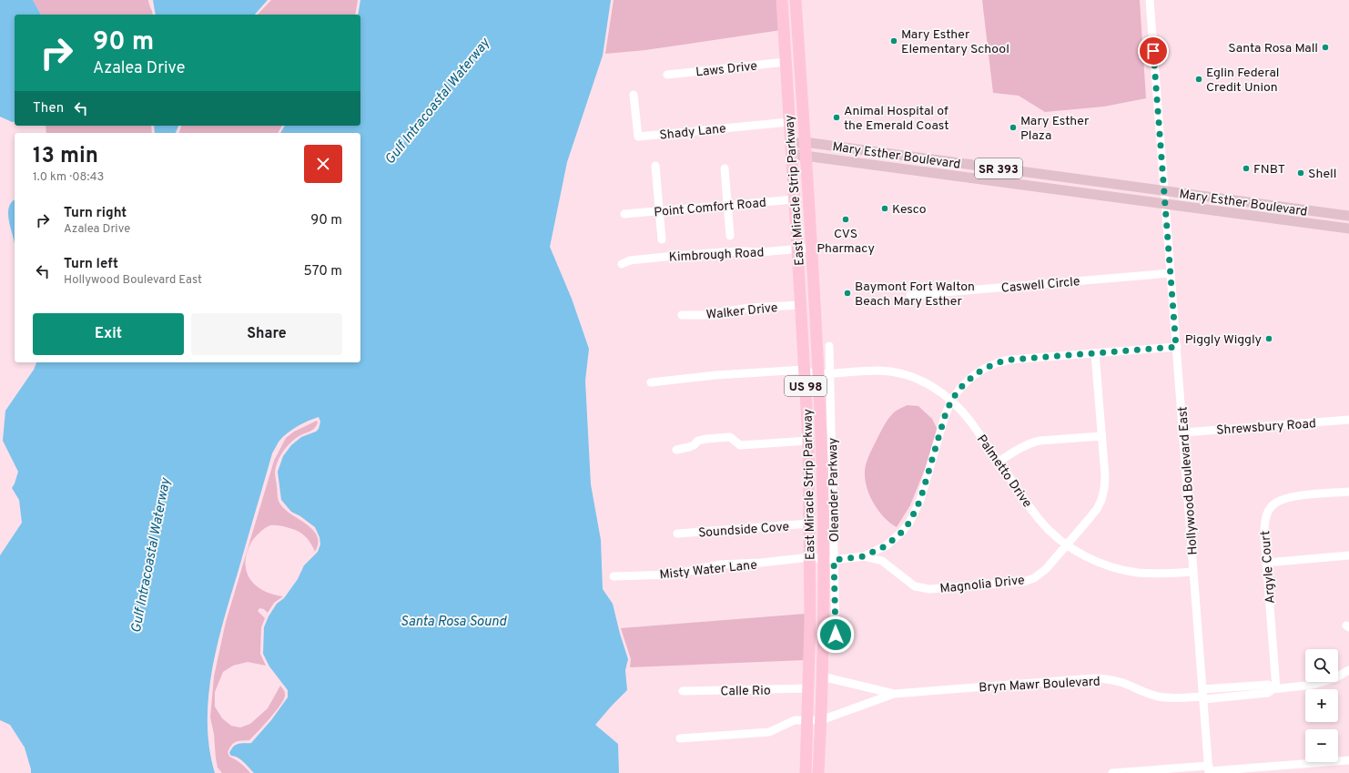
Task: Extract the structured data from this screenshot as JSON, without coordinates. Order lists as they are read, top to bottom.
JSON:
{
  "streets": {
    "highway": ["East Miracle Strip Parkway", "US 98"],
    "main road": ["Mary Esther Boulevard", "SR 393"],
    "street": [
      "Laws Drive",
      "Shady Lane",
      "Point Comfort Road",
      "Kimbrough Road",
      "Caswell Circle",
      "Walker Drive",
      "Shrewsbury Road",
      "Palmetto Drive",
      "Hollywood Boulevard East",
      "Oleander Parkway",
      "Soundside Cove",
      "Argyle Court",
      "Misty Water Lane",
      "Magnolia Drive",
      "Bryn Mawr Boulevard",
      "Calle Rio"
    ]
  },
  "crossings": [
    ["Laws Drive", "East Miracle Strip Parkway"],
    ["Shady Lane", "East Miracle Strip Parkway"],
    ["Mary Esther Boulevard", "East Miracle Strip Parkway"],
    ["Mary Esther Boulevard", "Hollywood Boulevard East"],
    ["East Miracle Strip Parkway", "Point Comfort Road"],
    ["East Miracle Strip Parkway", "Kimbrough Road"],
    ["East Miracle Strip Parkway", "Walker Drive"],
    ["East Miracle Strip Parkway", "Palmetto Drive"],
    ["East Miracle Strip Parkway", "Oleander Parkway"],
    ["East Miracle Strip Parkway", "Soundside Cove"],
    ["East Miracle Strip Parkway", "Misty Water Lane"],
    ["East Miracle Strip Parkway", "Bryn Mawr Boulevard"],
    ["East Miracle Strip Parkway", "Calle Rio"],
    ["Caswell Circle", "Hollywood Boulevard East"],
    ["Shrewsbury Road", "Hollywood Boulevard East"],
    ["Palmetto Drive", "Hollywood Boulevard East"],
    ["Palmetto Drive", "Magnolia Drive"],
    ["Hollywood Boulevard East", "Bryn Mawr Boulevard"],
    ["Oleander Parkway", "Misty Water Lane"],
    ["Argyle Court", "Bryn Mawr Boulevard"],
    ["Misty Water Lane", "Magnolia Drive"]
  ],
  "water": ["Gulf Intracoastal Waterway", "Santa Rosa Sound"],
  "places": [
    "Mary Esther Elementary School",
    "Santa Rosa Mall",
    "Eglin Federal Credit Union",
    "Animal Hospital of the Emerald Coast",
    "Mary Esther Plaza",
    "FNBT",
    "Shell",
    "Kesco",
    "CVS Pharmacy",
    "Baymont Fort Walton Beach Mary Esther",
    "Piggly Wiggly"
  ],
  "page": {
    "turn": ["90 m", "Azalea Drive"],
    "then": "Then",
    "heading": ["13 min", "1.0 km · 08:43"],
    "list": [
      {
        "name": "Turn right",
        "note": "Azalea Drive",
        "value": "90 m"
      },
      {
        "name": "Turn left",
        "note": "Hollywood Boulevard East",
        "value": "570 m"
      }
    ],
    "buttons": ["Exit", "Share"],
    "map_buttons": ["+", "−"]
  }
}
